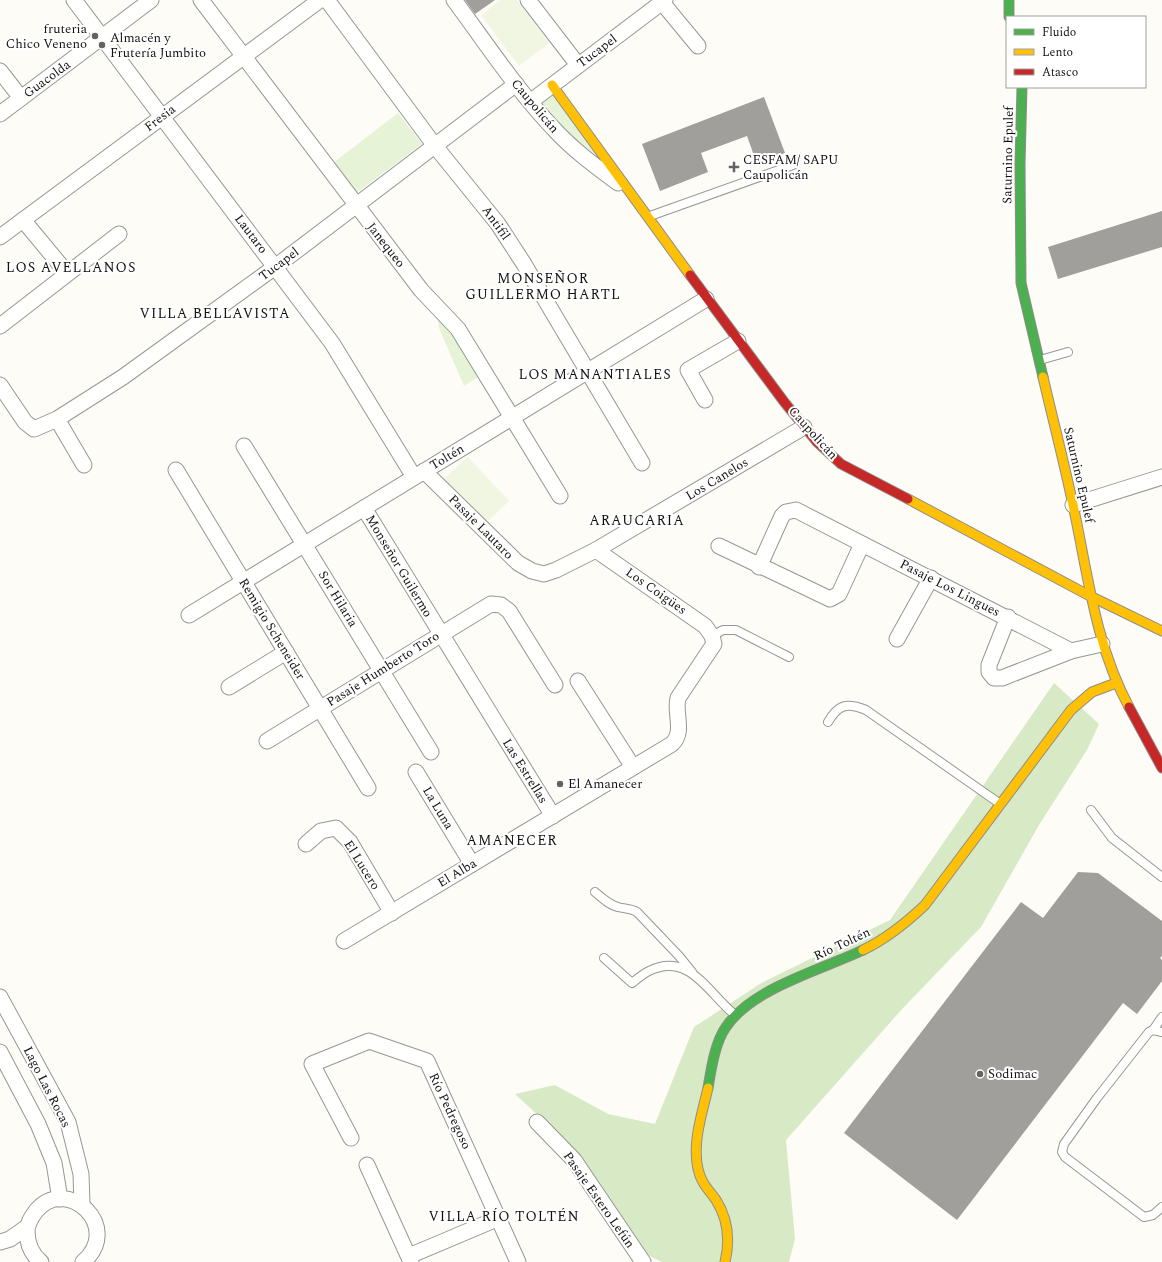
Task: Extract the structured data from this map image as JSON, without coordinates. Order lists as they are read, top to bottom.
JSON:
{
  "streets": {
    "street": [
      "Tucapel",
      "Guacolda",
      "Caupolicán",
      "Fresia",
      "Saturnino Epulef",
      "Antifil",
      "Lautaro",
      "Janequeo",
      "Toltén",
      "Los Canelos",
      "Pasaje Lautaro",
      "Monseñor Guilermo",
      "Pasaje Los Lingues",
      "Los Coigües",
      "Sor Hilaria",
      "Remigio Scheneider",
      "Pasaje Humberto Toro",
      "Las Estrellas",
      "La Luna",
      "El Lucero",
      "El Alba",
      "Río Toltén",
      "Lago Las Rocas",
      "Río Pedregoso",
      "Pasaje Estero Lefún"
    ]
  },
  "crossings": [
    ["Tucapel", "Caupolicán"],
    ["Tucapel", "Antifil"],
    ["Tucapel", "Lautaro"],
    ["Tucapel", "Janequeo"],
    ["Guacolda", "Lautaro"],
    ["Caupolicán", "Saturnino Epulef"],
    ["Caupolicán", "Toltén"],
    ["Caupolicán", "Los Canelos"],
    ["Fresia", "Lautaro"],
    ["Fresia", "Janequeo"],
    ["Saturnino Epulef", "Río Toltén"],
    ["Antifil", "Toltén"],
    ["Lautaro", "Toltén"],
    ["Lautaro", "Pasaje Lautaro"],
    ["Janequeo", "Toltén"],
    ["Toltén", "Pasaje Lautaro"],
    ["Toltén", "Monseñor Guilermo"],
    ["Toltén", "Sor Hilaria"],
    ["Toltén", "Remigio Scheneider"],
    ["Los Canelos", "Pasaje Lautaro"],
    ["Los Canelos", "Los Coigües"],
    ["Monseñor Guilermo", "Pasaje Humberto Toro"],
    ["Monseñor Guilermo", "Las Estrellas"],
    ["Los Coigües", "El Alba"],
    ["Sor Hilaria", "Pasaje Humberto Toro"],
    ["Remigio Scheneider", "Pasaje Humberto Toro"],
    ["Las Estrellas", "El Alba"],
    ["La Luna", "El Alba"],
    ["El Lucero", "El Alba"]
  ],
  "districts": [
    "LOS AVELLANOS",
    "MONSEÑOR GUILLERMO HARTL",
    "VILLA BELLAVISTA",
    "LOS MANANTIALES",
    "ARAUCARIA",
    "AMANECER",
    "VILLA RÍO TOLTÉN"
  ],
  "places": {
    "other": [
      "fruteria Chico Veneno",
      "Almacén y Frutería Jumbito",
      "El Amanecer",
      "Sodimac"
    ],
    "health": ["CESFAM/ SAPU Caupolicán"]
  },
  "legend": ["Fluido", "Lento", "Atasco"]
}
